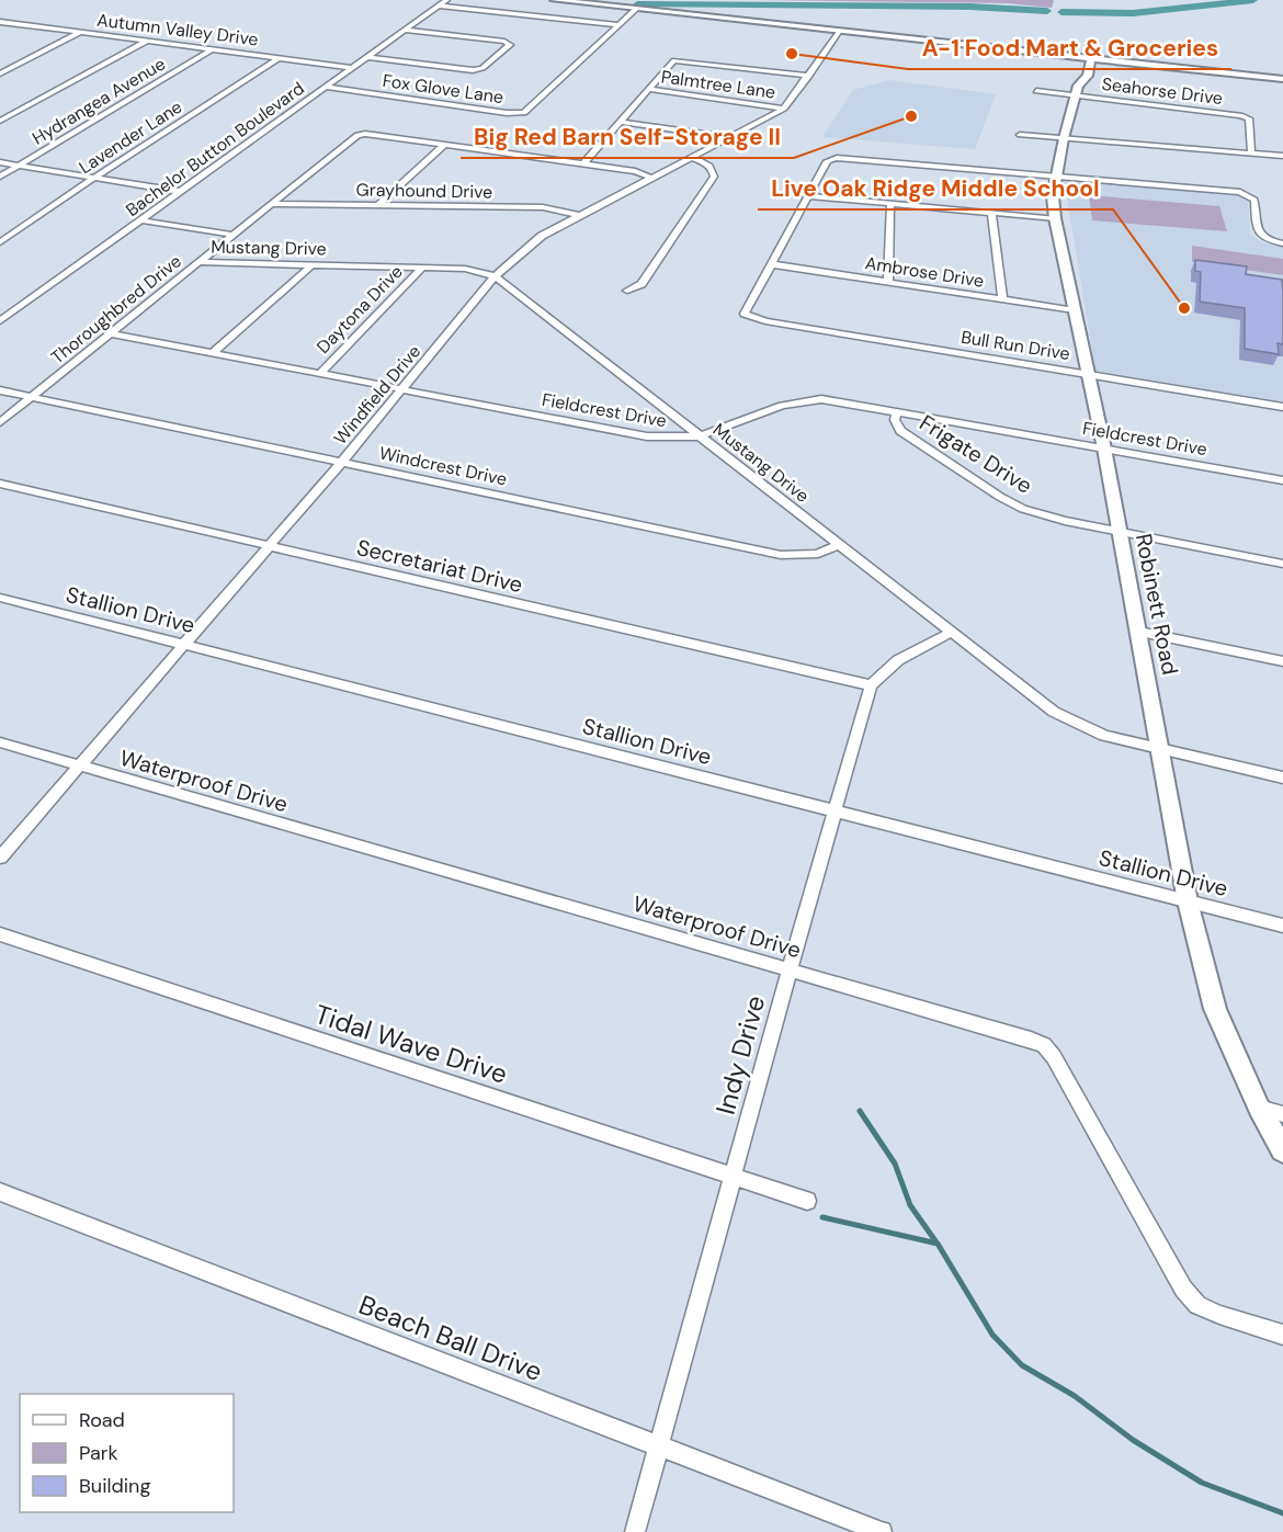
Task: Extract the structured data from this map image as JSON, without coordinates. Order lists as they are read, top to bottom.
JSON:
{
  "streets": {
    "street": [
      "Autumn Valley Drive",
      "Palmtree Lane",
      "Fox Glove Lane",
      "Seahorse Drive",
      "Hydrangea Avenue",
      "Lavender Lane",
      "Bachelor Button Boulevard",
      "Grayhound Drive",
      "Mustang Drive",
      "Ambrose Drive",
      "Thoroughbred Drive",
      "Daytona Drive",
      "Bull Run Drive",
      "Windfield Drive",
      "Fieldcrest Drive",
      "Frigate Drive",
      "Windcrest Drive",
      "Secretariat Drive",
      "Robinett Road",
      "Stallion Drive",
      "Waterproof Drive",
      "Tidal Wave Drive",
      "Indy Drive",
      "Beach Ball Drive"
    ]
  },
  "crossings": [
    ["Autumn Valley Drive", "Hydrangea Avenue"],
    ["Autumn Valley Drive", "Lavender Lane"],
    ["Autumn Valley Drive", "Bachelor Button Boulevard"],
    ["Palmtree Lane", "Windfield Drive"],
    ["Fox Glove Lane", "Bachelor Button Boulevard"],
    ["Seahorse Drive", "Robinett Road"],
    ["Grayhound Drive", "Thoroughbred Drive"],
    ["Grayhound Drive", "Windfield Drive"],
    ["Mustang Drive", "Thoroughbred Drive"],
    ["Mustang Drive", "Daytona Drive"],
    ["Mustang Drive", "Windfield Drive"],
    ["Mustang Drive", "Fieldcrest Drive"],
    ["Mustang Drive", "Windcrest Drive"],
    ["Mustang Drive", "Robinett Road"],
    ["Mustang Drive", "Indy Drive"],
    ["Ambrose Drive", "Bull Run Drive"],
    ["Ambrose Drive", "Robinett Road"],
    ["Thoroughbred Drive", "Windfield Drive"],
    ["Thoroughbred Drive", "Fieldcrest Drive"],
    ["Thoroughbred Drive", "Windcrest Drive"],
    ["Daytona Drive", "Fieldcrest Drive"],
    ["Bull Run Drive", "Robinett Road"],
    ["Windfield Drive", "Fieldcrest Drive"],
    ["Windfield Drive", "Windcrest Drive"],
    ["Windfield Drive", "Secretariat Drive"],
    ["Windfield Drive", "Stallion Drive"],
    ["Windfield Drive", "Waterproof Drive"],
    ["Fieldcrest Drive", "Frigate Drive"],
    ["Fieldcrest Drive", "Robinett Road"],
    ["Frigate Drive", "Robinett Road"],
    ["Secretariat Drive", "Indy Drive"],
    ["Robinett Road", "Stallion Drive"],
    ["Stallion Drive", "Indy Drive"],
    ["Waterproof Drive", "Indy Drive"],
    ["Tidal Wave Drive", "Indy Drive"],
    ["Indy Drive", "Beach Ball Drive"]
  ],
  "places": ["A-1 Food Mart & Groceries", "Big Red Barn Self-Storage II", "Live Oak Ridge Middle School"],
  "legend": ["Road", "Park", "Building"]
}
